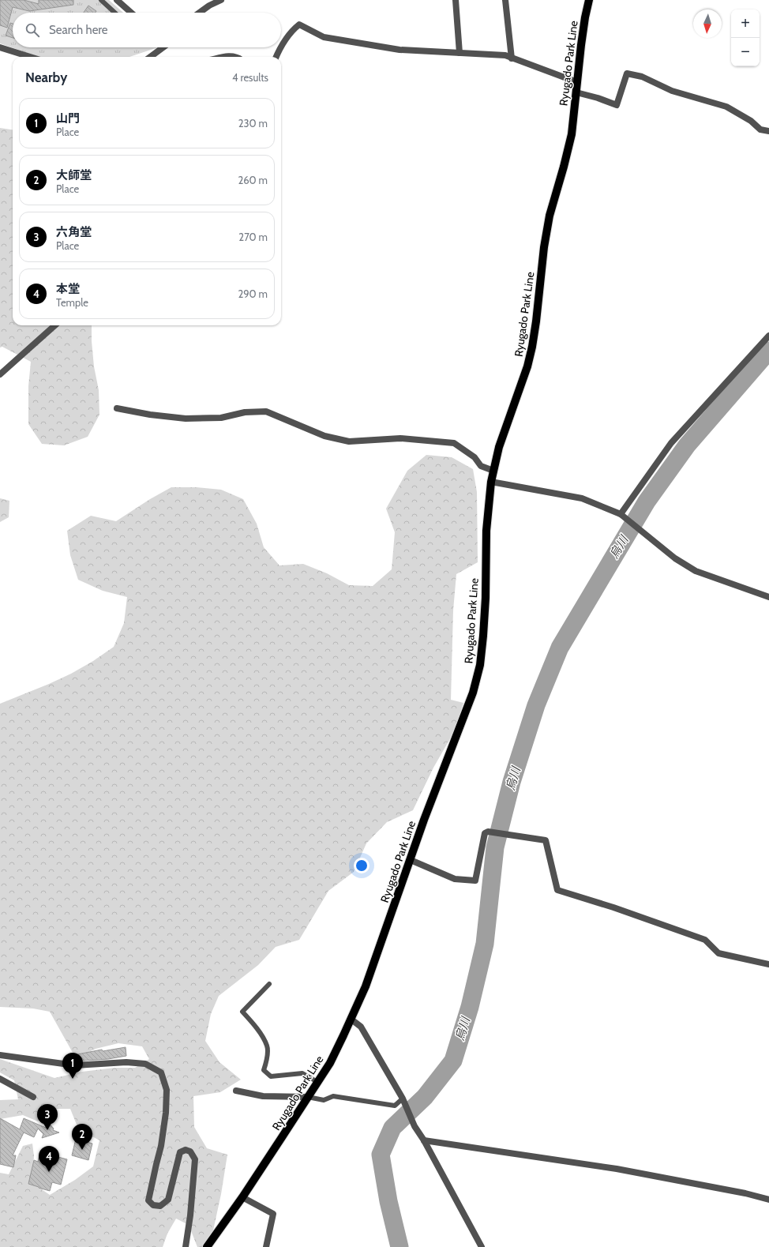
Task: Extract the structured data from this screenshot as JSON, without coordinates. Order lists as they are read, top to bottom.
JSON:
{
  "streets": {
    "main road": ["Ryugado Park Line"]
  },
  "water": ["烏川"],
  "north": "bottom",
  "page": {
    "map_buttons": ["+", "−"],
    "search": "Search here",
    "heading": ["Nearby", "4 results"],
    "list": [
      {
        "mark": "1",
        "name": "山門",
        "note": "Place",
        "value": "230 m"
      },
      {
        "mark": "2",
        "name": "大師堂",
        "note": "Place",
        "value": "260 m"
      },
      {
        "mark": "3",
        "name": "六角堂",
        "note": "Place",
        "value": "270 m"
      },
      {
        "mark": "4",
        "name": "本堂",
        "note": "Temple",
        "value": "290 m"
      }
    ],
    "pins": [
      "1",
      "3",
      "2",
      "4"
    ]
  }
}
